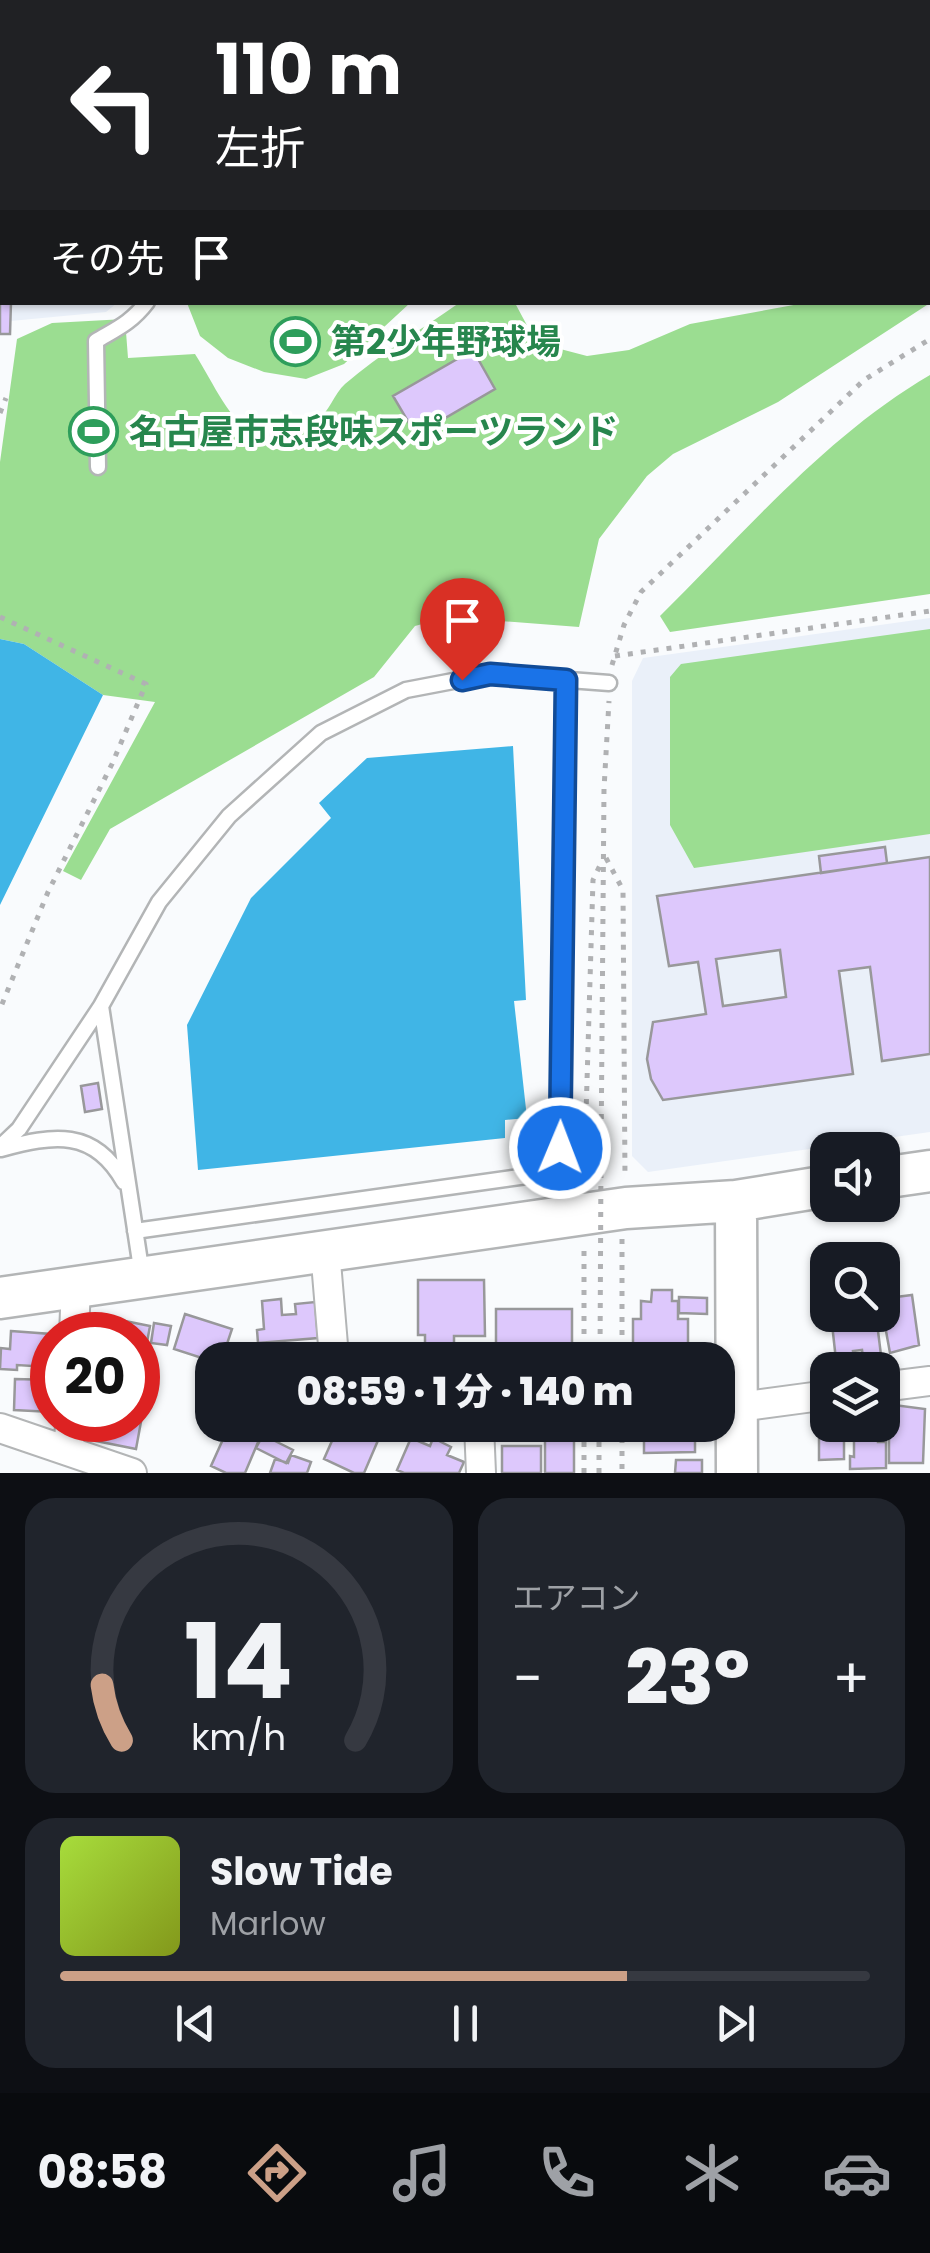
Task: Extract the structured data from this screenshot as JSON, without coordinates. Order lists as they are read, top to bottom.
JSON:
{
  "places": {
    "sports": ["第2少年野球場", "名古屋市志段味スポーツランド"]
  },
  "page": {
    "turn": ["110 m", "左折"],
    "then": "その先",
    "limit": "20",
    "trip": "08:59 · 1 分 · 140 m",
    "tile": "エアコン",
    "heat": ["−", "23°", "+"],
    "song": ["Slow Tide", "Marlow"],
    "tabs": "08:58",
    "gauge": ["14", "km/h"]
  }
}
